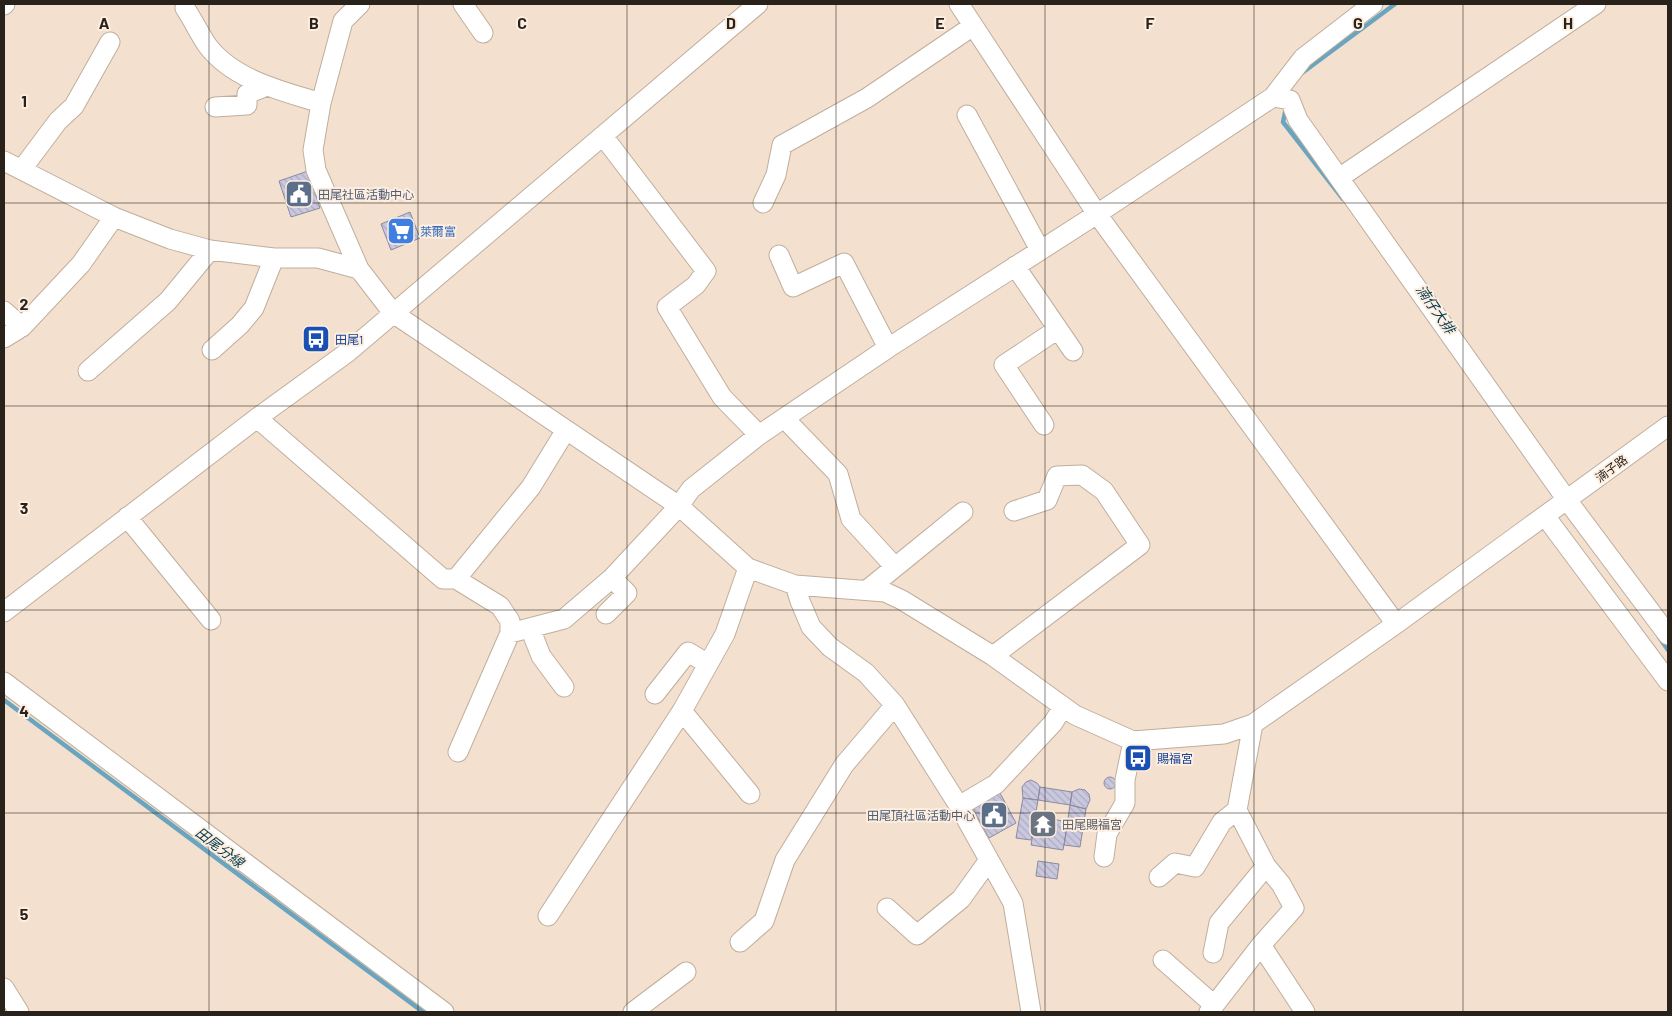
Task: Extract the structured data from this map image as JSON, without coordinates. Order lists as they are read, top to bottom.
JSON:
{
  "streets": {
    "street": ["湳子路"]
  },
  "water": ["湳仔大排", "田尾分線"],
  "places": {
    "public building": ["田尾社區活動中心", "田尾頂社區活動中心"],
    "supermarket": ["萊爾富"],
    "bus stop": ["田尾1", "賜福宮"],
    "temple": ["田尾賜福宮"]
  },
  "grid": {
    "columns": [
      "A",
      "B",
      "C",
      "D",
      "E",
      "F",
      "G",
      "H"
    ],
    "rows": [
      "1",
      "2",
      "3",
      "4",
      "5"
    ]
  }
}
